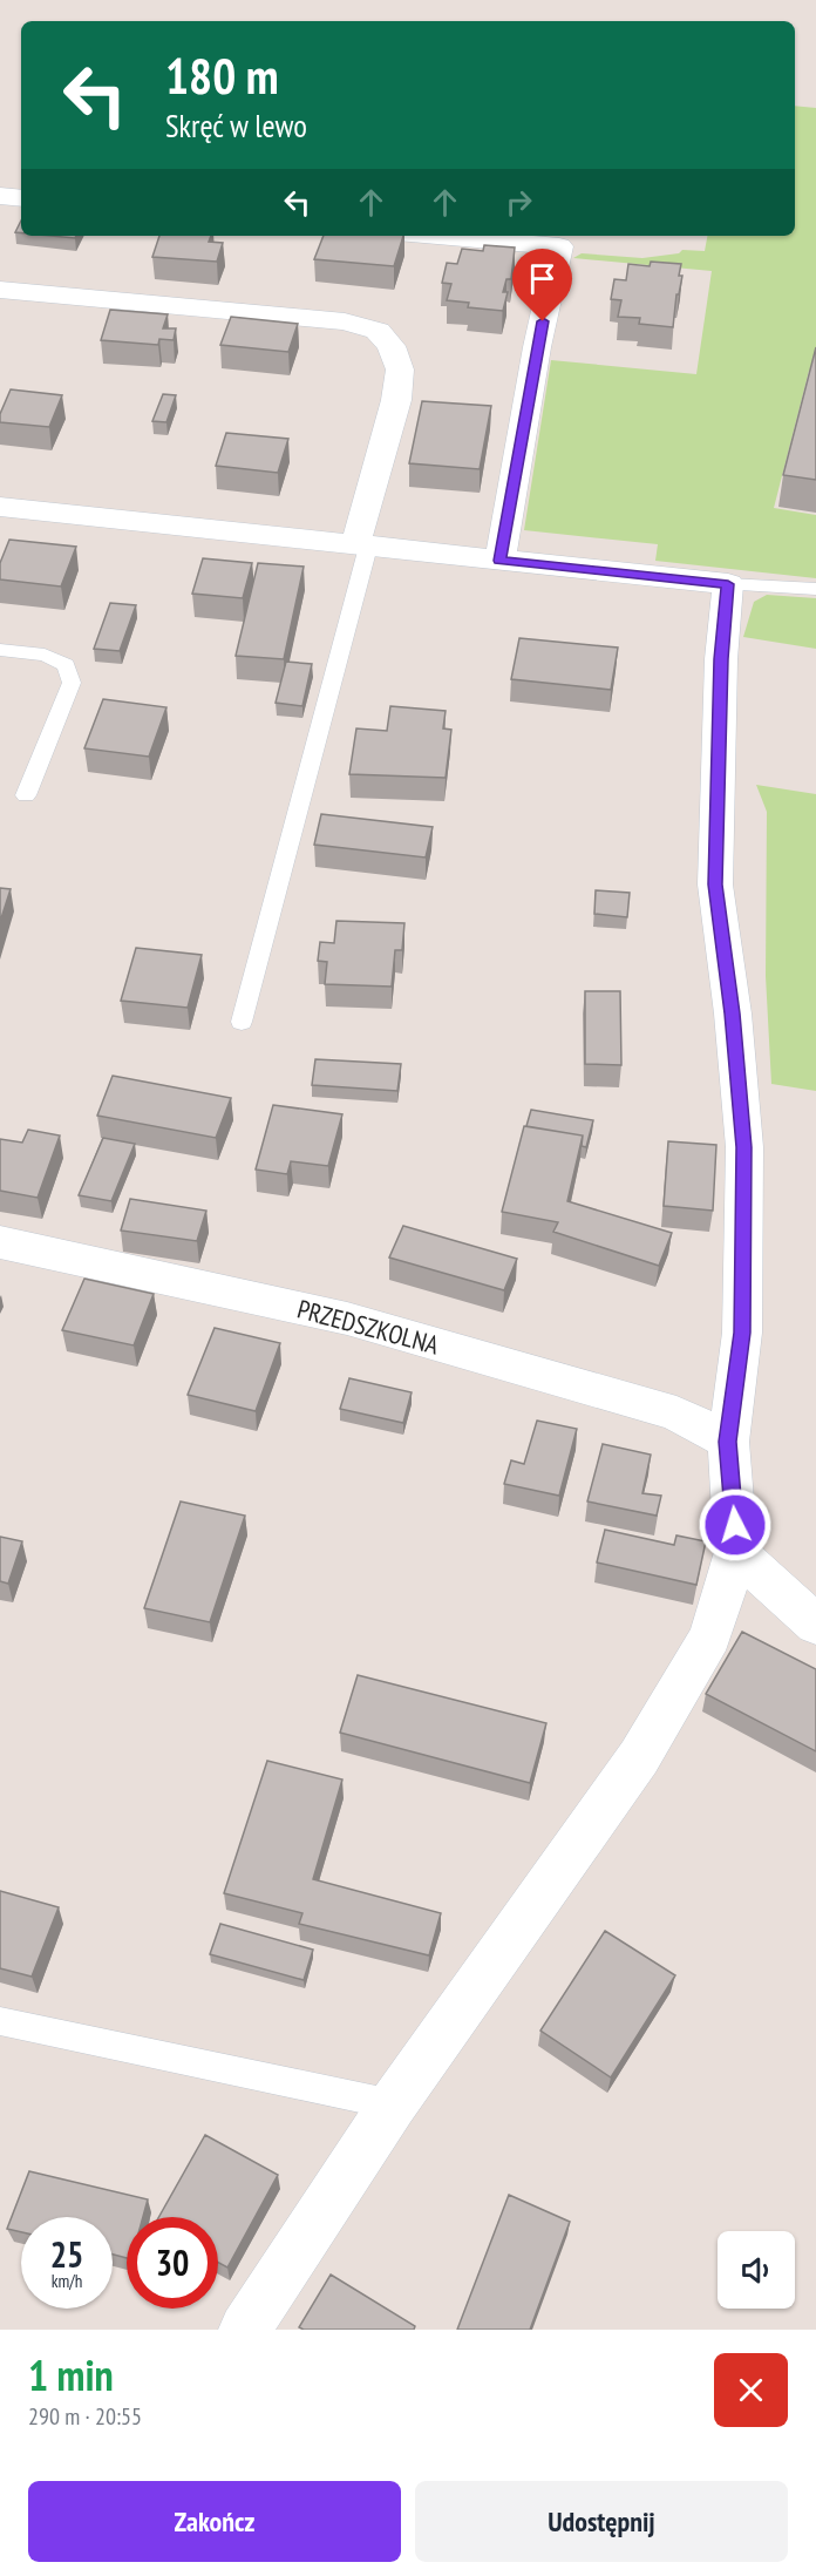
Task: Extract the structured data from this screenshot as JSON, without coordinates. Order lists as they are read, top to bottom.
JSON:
{
  "streets": {
    "street": ["PRZEDSZKOLNA"]
  },
  "page": {
    "turn": ["180 m", "Skręć w lewo"],
    "speed": "25 km/h",
    "limit": "30",
    "heading": ["1 min", "290 m · 20:55"],
    "buttons": ["Zakończ", "Udostępnij"]
  }
}
